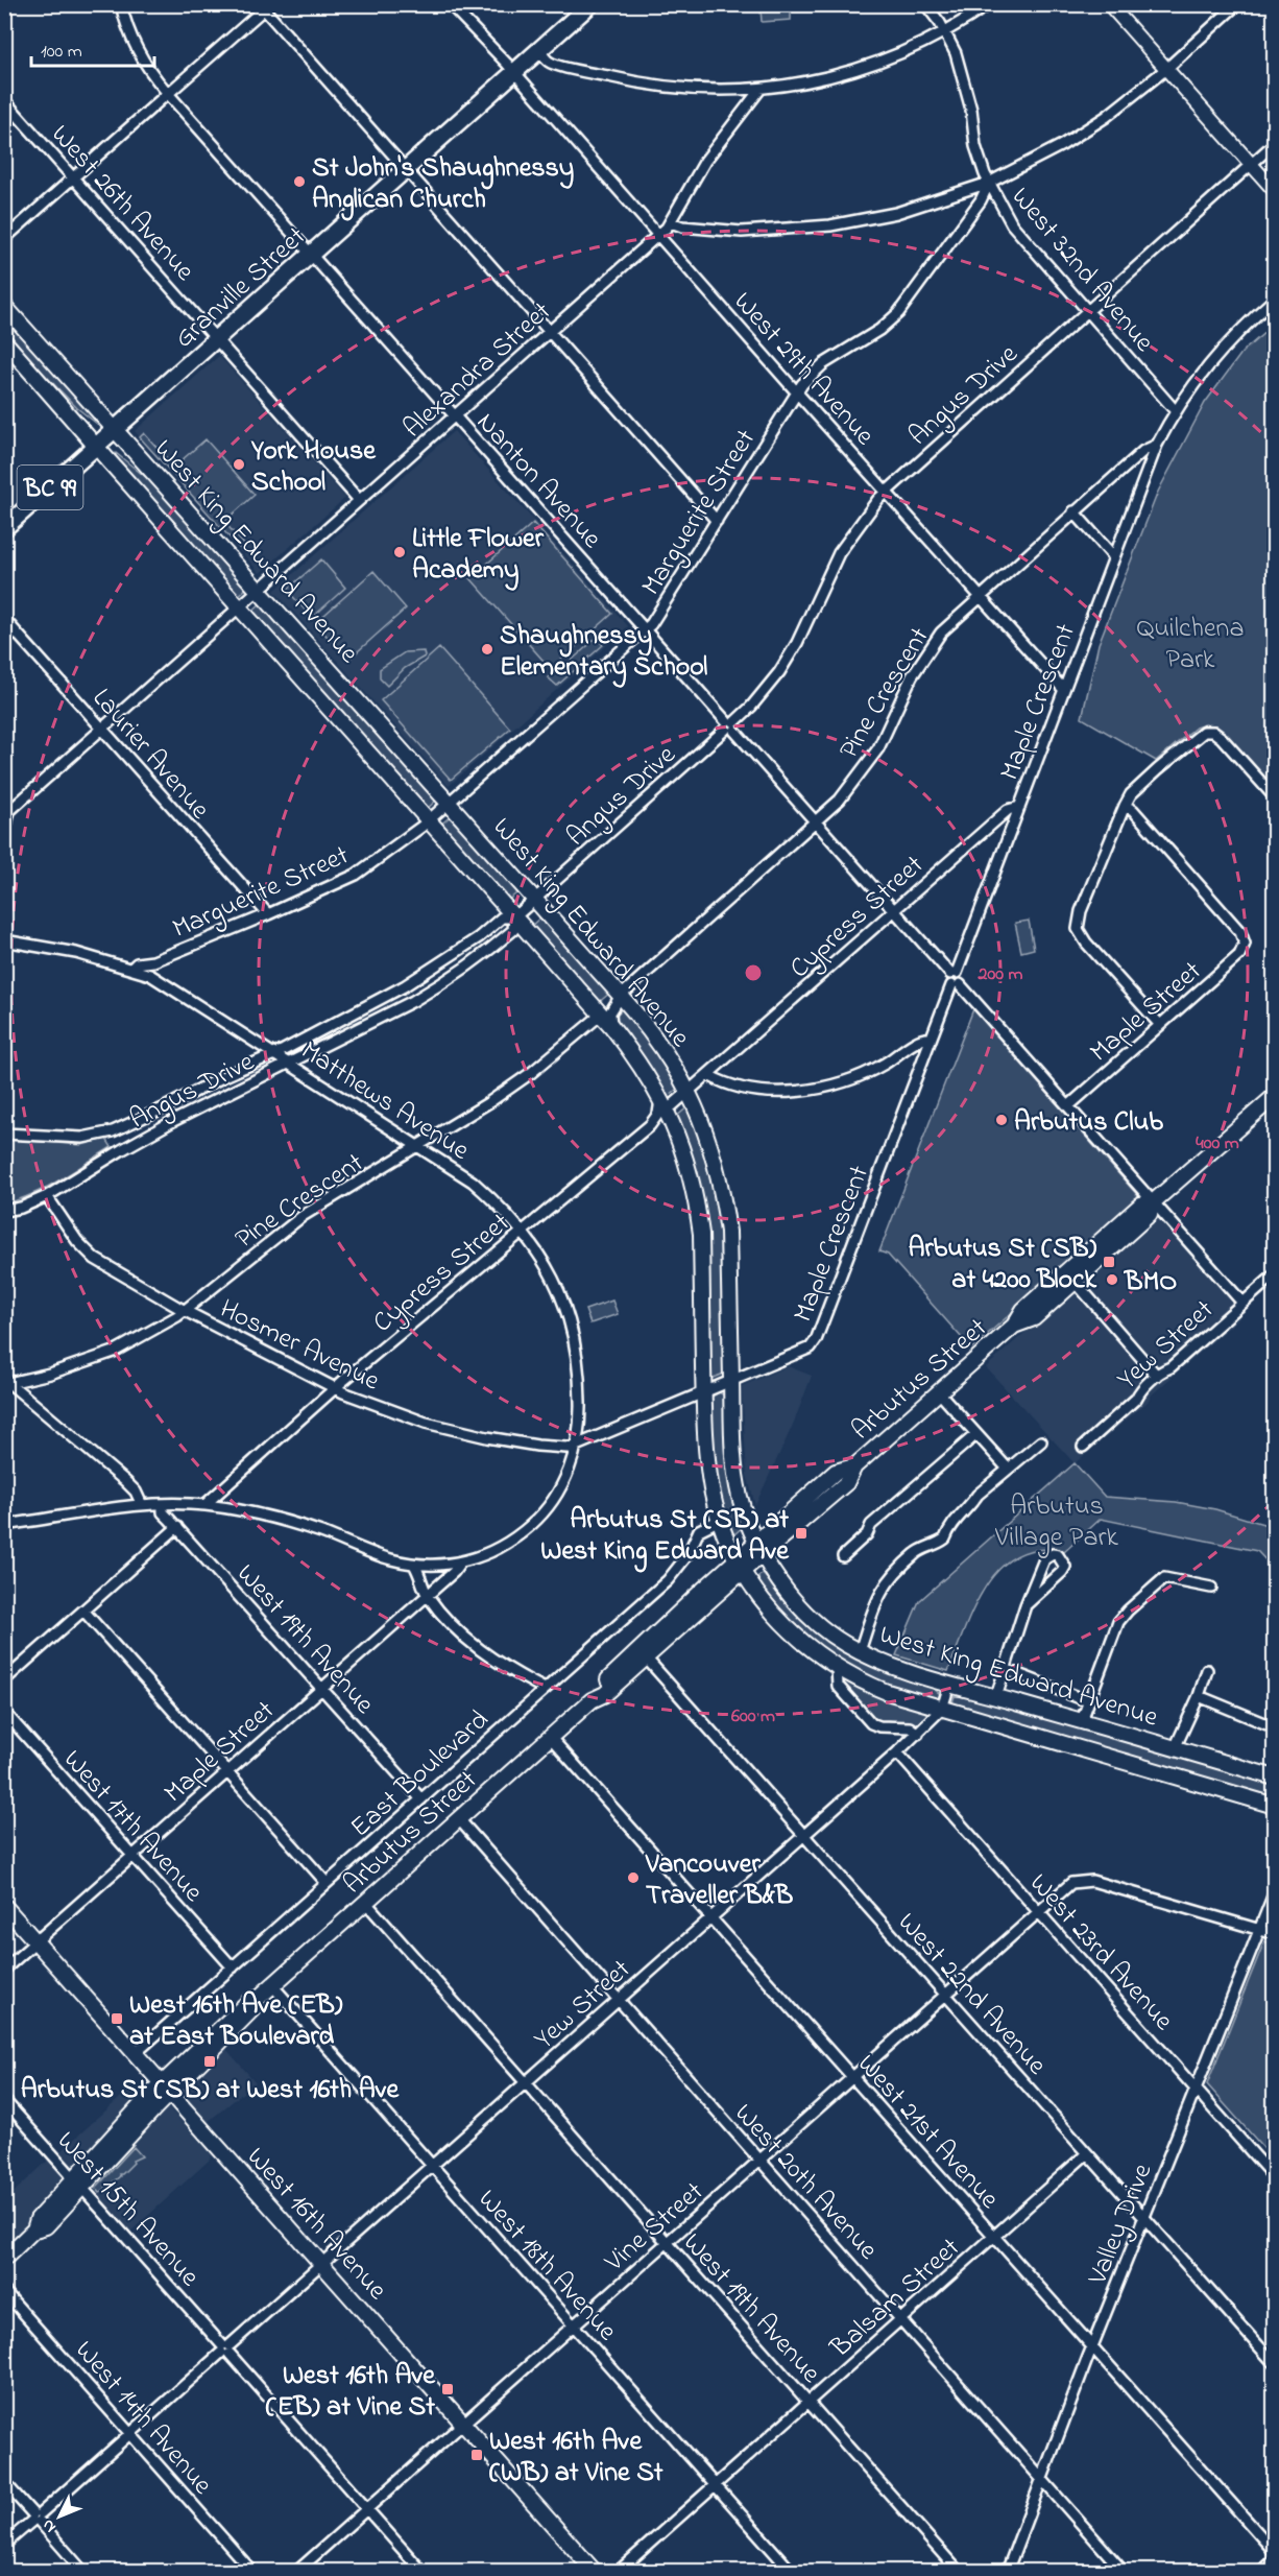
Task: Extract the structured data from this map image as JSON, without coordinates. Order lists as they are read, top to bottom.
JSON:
{
  "streets": {
    "highway": ["Granville Street", "BC 99"],
    "main road": ["West King Edward Avenue", "Arbutus Street", "West 16th Avenue"],
    "street": [
      "West 26th Avenue",
      "West 32nd Avenue",
      "West 29th Avenue",
      "Alexandra Street",
      "Angus Drive",
      "Nanton Avenue",
      "Marguerite Street",
      "Pine Crescent",
      "Maple Crescent",
      "Laurier Avenue",
      "Cypress Street",
      "Maple Street",
      "Matthews Avenue",
      "Hosmer Avenue",
      "Yew Street",
      "West 19th Avenue",
      "East Boulevard",
      "West 17th Avenue",
      "West 23rd Avenue",
      "West 22nd Avenue",
      "West 21st Avenue",
      "West 20th Avenue",
      "West 15th Avenue",
      "Valley Drive",
      "Vine Street",
      "West 18th Avenue",
      "Balsam Street",
      "West 14th Avenue"
    ]
  },
  "crossings": [
    ["West 26th Avenue", "Granville Street"],
    ["West 26th Avenue", "Alexandra Street"],
    ["West 32nd Avenue", "Angus Drive"],
    ["West 32nd Avenue", "Marguerite Street"],
    ["Granville Street", "West 29th Avenue"],
    ["Granville Street", "Nanton Avenue"],
    ["Granville Street", "West King Edward Avenue"],
    ["West 29th Avenue", "Alexandra Street"],
    ["West 29th Avenue", "Angus Drive"],
    ["West 29th Avenue", "Marguerite Street"],
    ["West 29th Avenue", "Pine Crescent"],
    ["West 29th Avenue", "Maple Crescent"],
    ["Alexandra Street", "Nanton Avenue"],
    ["Alexandra Street", "West King Edward Avenue"],
    ["Alexandra Street", "Laurier Avenue"],
    ["Angus Drive", "Nanton Avenue"],
    ["Angus Drive", "West King Edward Avenue"],
    ["Angus Drive", "Matthews Avenue"],
    ["Angus Drive", "Hosmer Avenue"],
    ["Nanton Avenue", "Marguerite Street"],
    ["Nanton Avenue", "Pine Crescent"],
    ["Nanton Avenue", "Maple Crescent"],
    ["Nanton Avenue", "Cypress Street"],
    ["Marguerite Street", "West King Edward Avenue"],
    ["Marguerite Street", "Laurier Avenue"],
    ["Marguerite Street", "Matthews Avenue"],
    ["West King Edward Avenue", "Pine Crescent"],
    ["West King Edward Avenue", "Maple Crescent"],
    ["West King Edward Avenue", "Cypress Street"],
    ["West King Edward Avenue", "Yew Street"],
    ["West King Edward Avenue", "Arbutus Street"],
    ["West King Edward Avenue", "East Boulevard"],
    ["Pine Crescent", "Maple Crescent"],
    ["Pine Crescent", "Matthews Avenue"],
    ["Pine Crescent", "Hosmer Avenue"],
    ["Maple Crescent", "Cypress Street"],
    ["Maple Crescent", "Matthews Avenue"],
    ["Maple Crescent", "Hosmer Avenue"],
    ["Cypress Street", "Matthews Avenue"],
    ["Cypress Street", "Hosmer Avenue"],
    ["Maple Street", "Matthews Avenue"],
    ["Maple Street", "West 19th Avenue"],
    ["Maple Street", "West 17th Avenue"],
    ["Maple Street", "West 16th Avenue"],
    ["Matthews Avenue", "Hosmer Avenue"],
    ["Yew Street", "West 19th Avenue"],
    ["Yew Street", "West 23rd Avenue"],
    ["Yew Street", "West 22nd Avenue"],
    ["Yew Street", "West 21st Avenue"],
    ["Yew Street", "West 20th Avenue"],
    ["Yew Street", "West 15th Avenue"],
    ["Yew Street", "West 16th Avenue"],
    ["Yew Street", "West 18th Avenue"],
    ["Yew Street", "West 14th Avenue"],
    ["Arbutus Street", "West 19th Avenue"],
    ["Arbutus Street", "West 22nd Avenue"],
    ["Arbutus Street", "West 21st Avenue"],
    ["Arbutus Street", "West 20th Avenue"],
    ["Arbutus Street", "West 15th Avenue"],
    ["Arbutus Street", "West 16th Avenue"],
    ["Arbutus Street", "West 18th Avenue"],
    ["West 19th Avenue", "East Boulevard"],
    ["West 19th Avenue", "Vine Street"],
    ["West 19th Avenue", "Balsam Street"],
    ["East Boulevard", "West 17th Avenue"],
    ["East Boulevard", "West 16th Avenue"],
    ["West 23rd Avenue", "Valley Drive"],
    ["West 23rd Avenue", "Vine Street"],
    ["West 22nd Avenue", "Valley Drive"],
    ["West 22nd Avenue", "Vine Street"],
    ["West 22nd Avenue", "Balsam Street"],
    ["West 21st Avenue", "Valley Drive"],
    ["West 21st Avenue", "Vine Street"],
    ["West 21st Avenue", "Balsam Street"],
    ["West 20th Avenue", "Valley Drive"],
    ["West 20th Avenue", "Vine Street"],
    ["West 20th Avenue", "Balsam Street"],
    ["West 15th Avenue", "Vine Street"],
    ["West 16th Avenue", "Vine Street"],
    ["Valley Drive", "Vine Street"],
    ["Vine Street", "West 18th Avenue"],
    ["West 18th Avenue", "Balsam Street"]
  ],
  "parks": ["Quilchena Park", "Arbutus Village Park"],
  "places": {
    "other": [
      "St John's Shaughnessy Anglican Church",
      "York House School",
      "Little Flower Academy",
      "Shaughnessy Elementary School",
      "Arbutus Club",
      "BMO",
      "Vancouver Traveller B&B"
    ],
    "transit": [
      "Arbutus St (SB) at 4200 Block",
      "Arbutus St (SB) at West King Edward Ave",
      "West 16th Ave (EB) at East Boulevard",
      "Arbutus St (SB) at West 16th Ave",
      "West 16th Ave (EB) at Vine St",
      "West 16th Ave (WB) at Vine St"
    ]
  },
  "scale_bar": "100 m",
  "north": "bottom left",
  "rings": ["200 m", "400 m", "600 m"]
}
